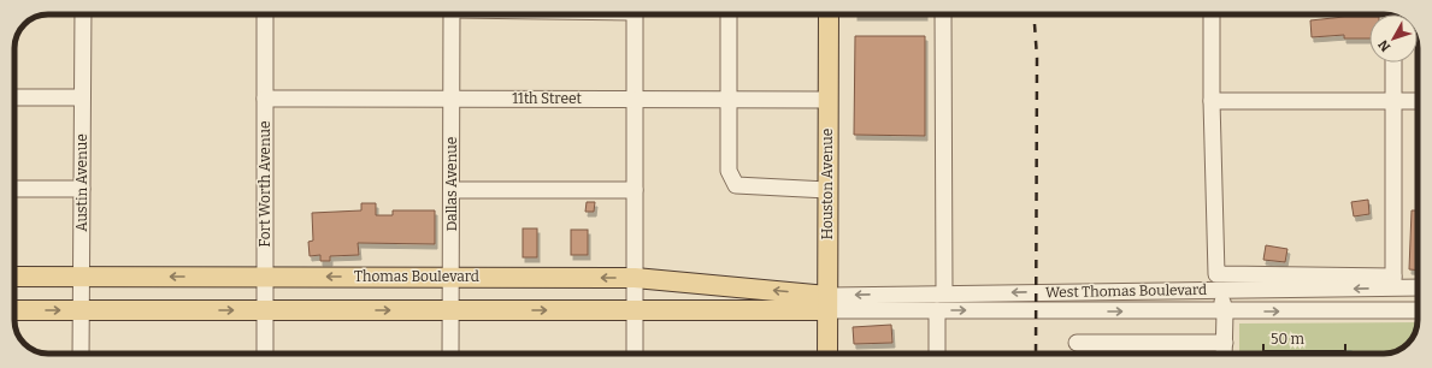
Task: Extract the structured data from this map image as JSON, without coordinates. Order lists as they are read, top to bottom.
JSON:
{
  "streets": {
    "main road": ["Houston Avenue", "Thomas Boulevard"],
    "street": [
      "11th Street",
      "Austin Avenue",
      "Fort Worth Avenue",
      "Dallas Avenue",
      "West Thomas Boulevard"
    ]
  },
  "crossings": [
    ["11th Street", "Fort Worth Avenue"],
    ["11th Street", "Dallas Avenue"],
    ["11th Street", "Houston Avenue"],
    ["Austin Avenue", "Thomas Boulevard"],
    ["Fort Worth Avenue", "Thomas Boulevard"],
    ["Dallas Avenue", "Thomas Boulevard"],
    ["Houston Avenue", "Thomas Boulevard"],
    ["Houston Avenue", "West Thomas Boulevard"],
    ["Thomas Boulevard", "West Thomas Boulevard"]
  ],
  "scale_bar": "50 m",
  "north": "bottom left"
}
